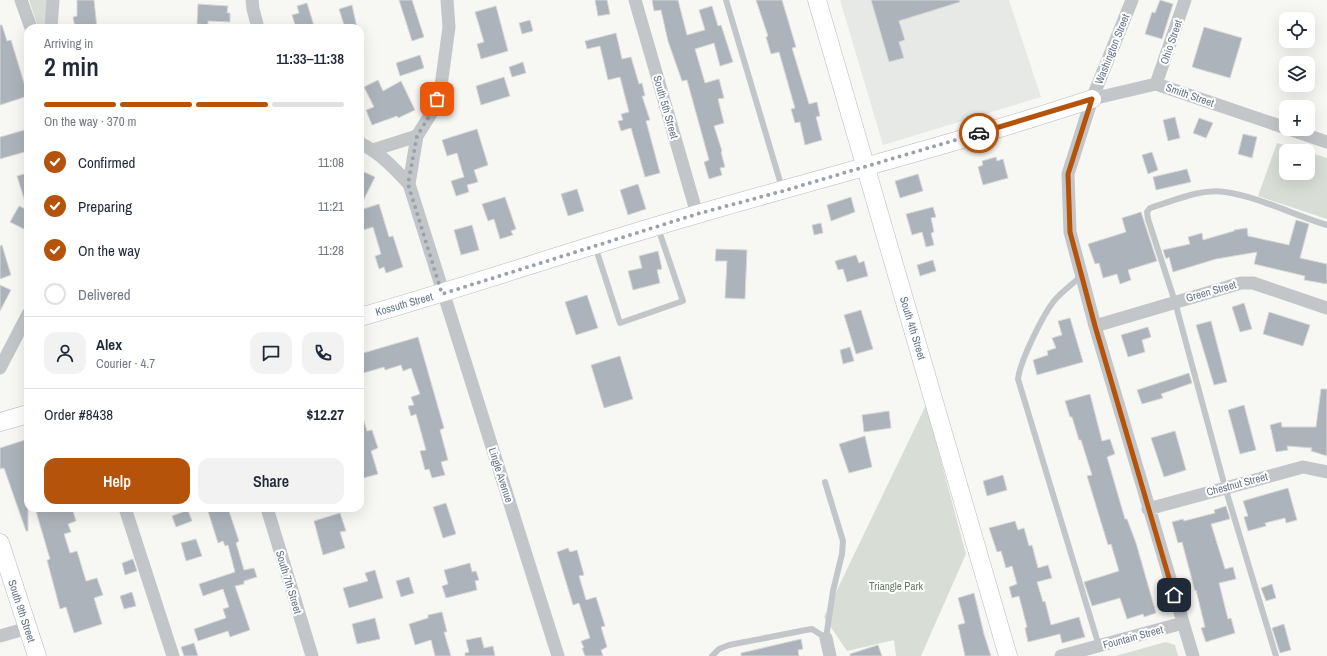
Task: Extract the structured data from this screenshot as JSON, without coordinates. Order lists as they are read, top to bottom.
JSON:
{
  "streets": {
    "street": [
      "Ohio Street",
      "Washington Street",
      "Smith Street",
      "South 5th Street",
      "Green Street",
      "Kossuth Street",
      "South 4th Street",
      "Lingle Avenue",
      "Chestnut Street",
      "South 7th Street",
      "South 9th Street",
      "Fountain Street"
    ]
  },
  "crossings": [
    ["Ohio Street", "Smith Street"],
    ["Washington Street", "Smith Street"],
    ["Washington Street", "Green Street"],
    ["Washington Street", "Kossuth Street"],
    ["Washington Street", "Chestnut Street"],
    ["Washington Street", "Fountain Street"],
    ["Smith Street", "Kossuth Street"],
    ["South 5th Street", "Kossuth Street"],
    ["Kossuth Street", "South 4th Street"],
    ["Kossuth Street", "Lingle Avenue"]
  ],
  "parks": ["Triangle Park"],
  "page": {
    "map_buttons": ["+", "−"],
    "heading": ["2 min", "Arriving in", "11:33–11:38"],
    "panel": [
      "Alex",
      "Courier · 4.7",
      "Order #8438",
      "$12.27"
    ],
    "bar": "On the way · 370 m",
    "list": [
      ["Confirmed", "11:08"],
      ["Preparing", "11:21"],
      ["On the way", "11:28"],
      "Delivered"
    ],
    "buttons": ["Help", "Share"]
  }
}
